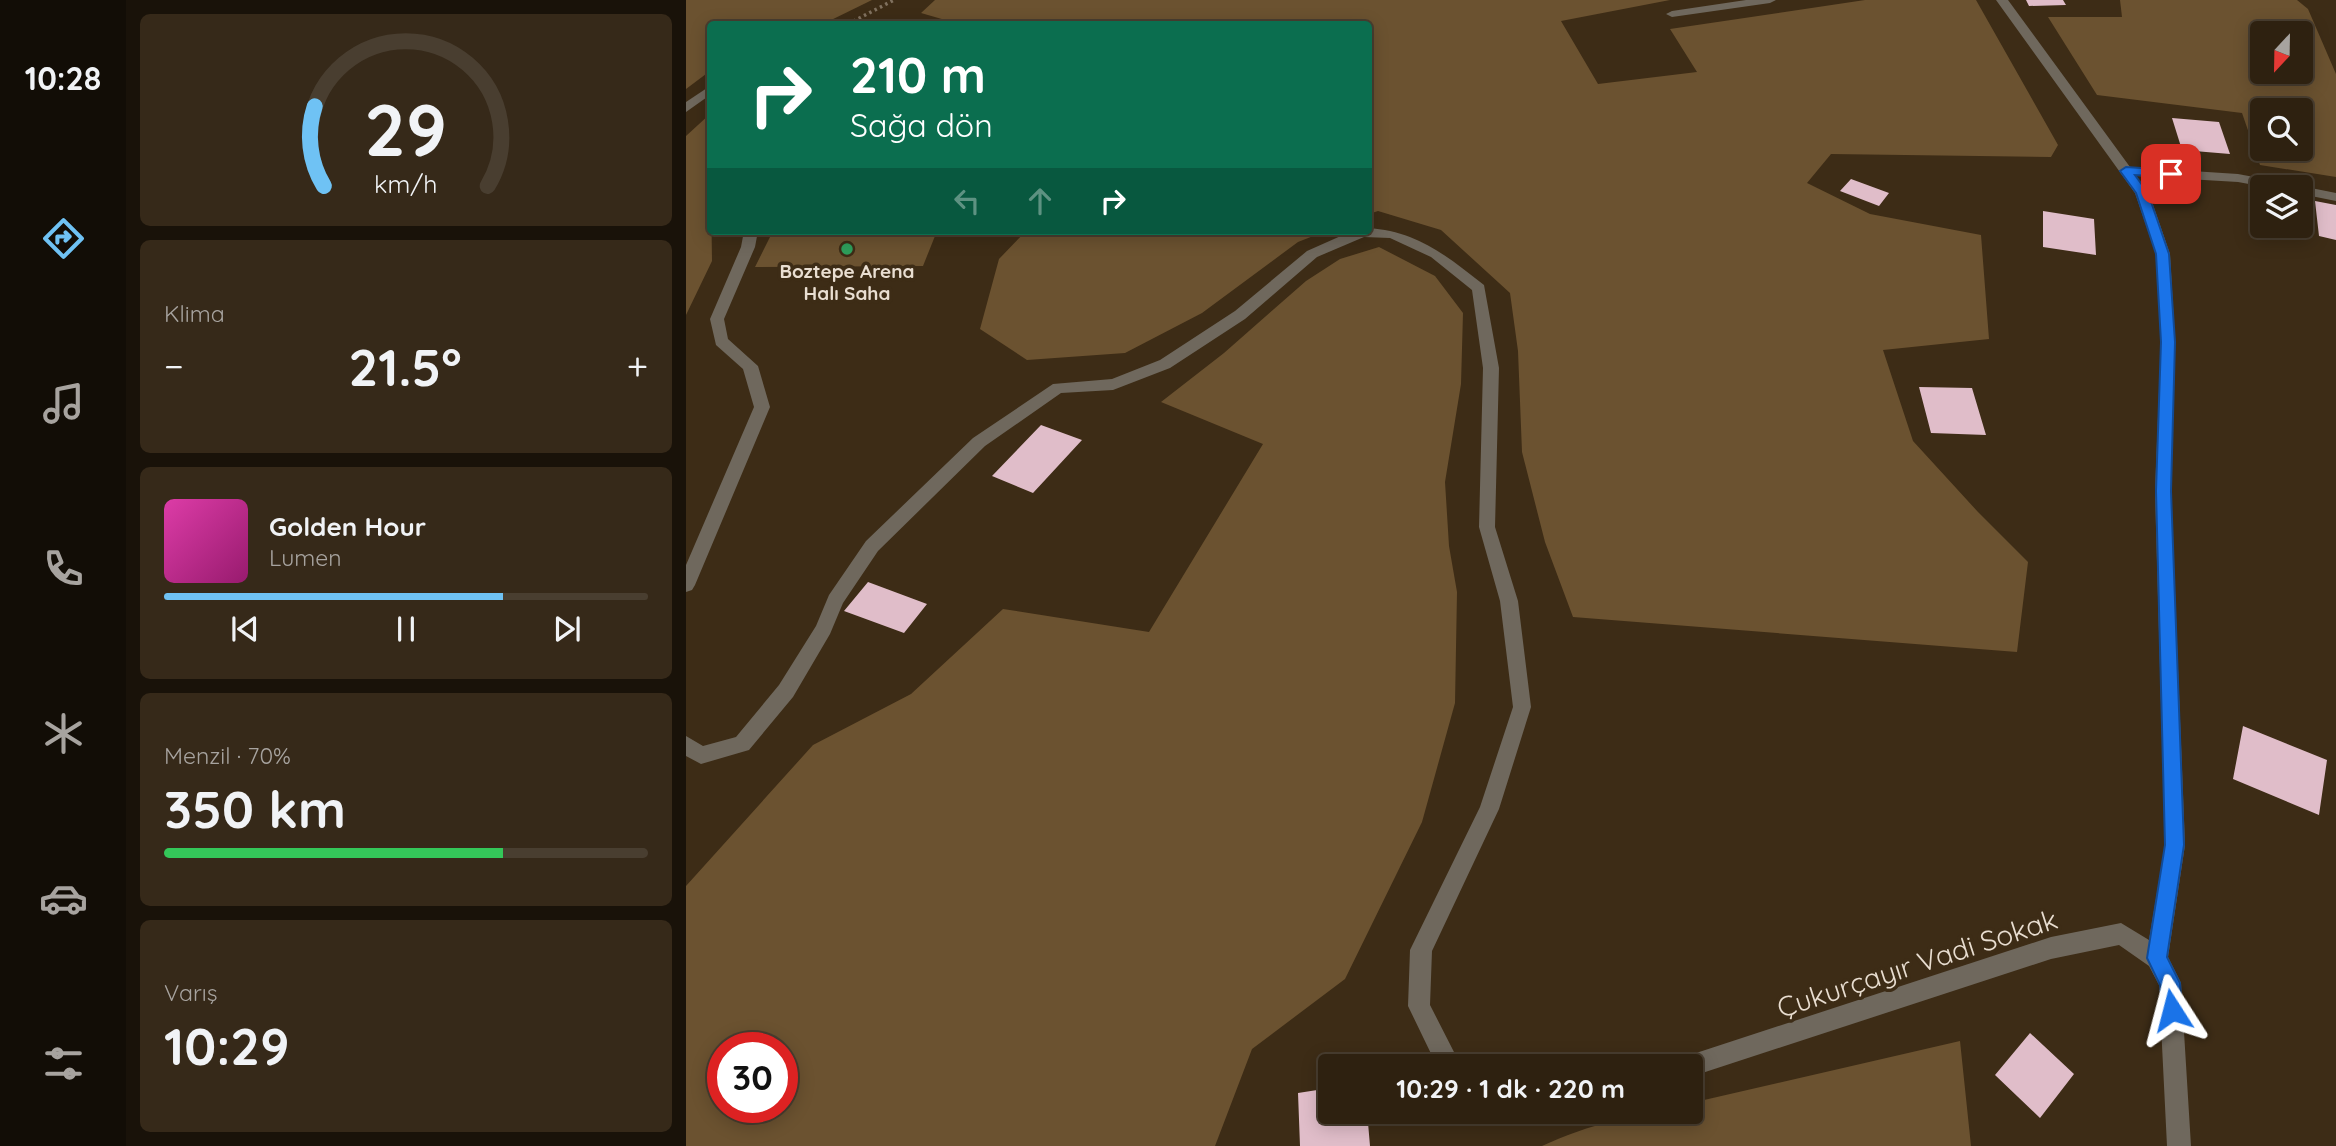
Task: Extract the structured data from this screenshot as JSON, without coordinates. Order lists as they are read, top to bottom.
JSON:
{
  "streets": {
    "street": ["Çukurçayır Vadi Sokak"]
  },
  "places": ["Boztepe Arena Halı Saha"],
  "north": "bottom",
  "page": {
    "tabs": "10:28",
    "turn": ["210 m", "Sağa dön"],
    "tile": [
      "Klima",
      ["Menzil · 70%", "350 km"],
      ["Varış", "10:29"]
    ],
    "heat": ["−", "21.5°", "+"],
    "song": ["Golden Hour", "Lumen"],
    "limit": "30",
    "trip": "10:29 · 1 dk · 220 m",
    "gauge": ["29", "km/h"]
  }
}
